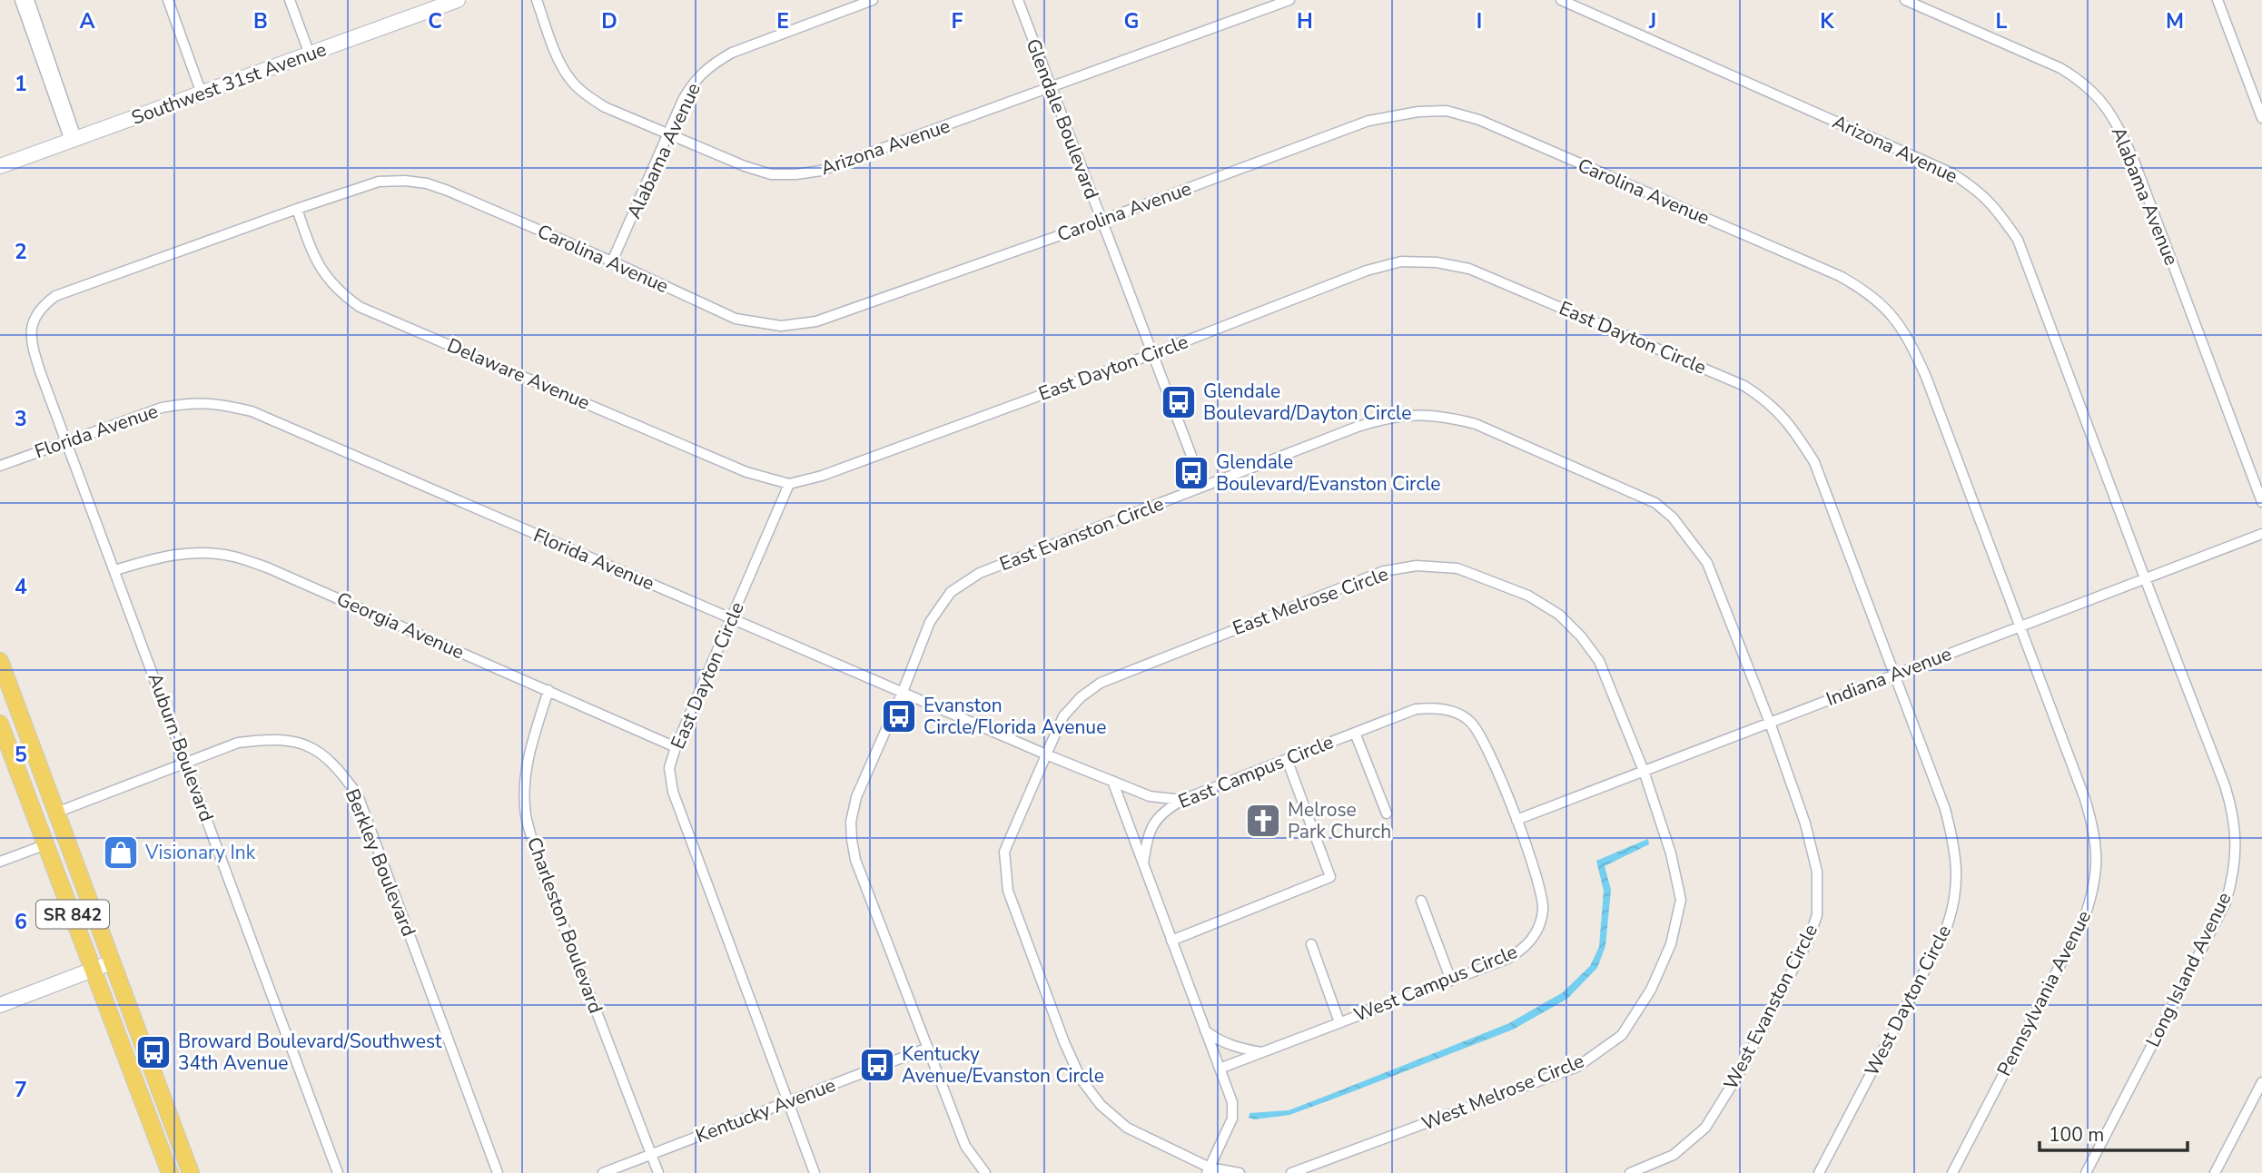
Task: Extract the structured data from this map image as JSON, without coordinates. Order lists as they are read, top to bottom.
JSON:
{
  "streets": {
    "main road": ["Southwest 31st Avenue", "SR 842"],
    "street": [
      "Glendale Boulevard",
      "Arizona Avenue",
      "Alabama Avenue",
      "Carolina Avenue",
      "East Dayton Circle",
      "Delaware Avenue",
      "Florida Avenue",
      "East Evanston Circle",
      "East Melrose Circle",
      "Georgia Avenue",
      "Indiana Avenue",
      "Auburn Boulevard",
      "East Campus Circle",
      "Berkley Boulevard",
      "Charleston Boulevard",
      "Long Island Avenue",
      "West Campus Circle",
      "Pennsylvania Avenue",
      "West Dayton Circle",
      "West Evanston Circle",
      "West Melrose Circle",
      "Kentucky Avenue"
    ]
  },
  "crossings": [
    ["Glendale Boulevard", "Arizona Avenue"],
    ["Glendale Boulevard", "Carolina Avenue"],
    ["Glendale Boulevard", "East Dayton Circle"],
    ["Glendale Boulevard", "East Evanston Circle"],
    ["Arizona Avenue", "Alabama Avenue"],
    ["Arizona Avenue", "Indiana Avenue"],
    ["Arizona Avenue", "Long Island Avenue"],
    ["Alabama Avenue", "Carolina Avenue"],
    ["Carolina Avenue", "Delaware Avenue"],
    ["Carolina Avenue", "Indiana Avenue"],
    ["Carolina Avenue", "Auburn Boulevard"],
    ["Carolina Avenue", "Pennsylvania Avenue"],
    ["East Dayton Circle", "Delaware Avenue"],
    ["East Dayton Circle", "Florida Avenue"],
    ["East Dayton Circle", "Georgia Avenue"],
    ["East Dayton Circle", "Indiana Avenue"],
    ["East Dayton Circle", "West Dayton Circle"],
    ["East Dayton Circle", "Kentucky Avenue"],
    ["Florida Avenue", "East Evanston Circle"],
    ["Florida Avenue", "East Melrose Circle"],
    ["Florida Avenue", "Auburn Boulevard"],
    ["Florida Avenue", "East Campus Circle"],
    ["East Evanston Circle", "Indiana Avenue"],
    ["East Evanston Circle", "West Evanston Circle"],
    ["East Evanston Circle", "Kentucky Avenue"],
    ["East Melrose Circle", "Indiana Avenue"],
    ["East Melrose Circle", "West Melrose Circle"],
    ["Georgia Avenue", "Auburn Boulevard"],
    ["Georgia Avenue", "Charleston Boulevard"],
    ["Indiana Avenue", "East Campus Circle"],
    ["Indiana Avenue", "Long Island Avenue"],
    ["Indiana Avenue", "West Campus Circle"],
    ["Indiana Avenue", "Pennsylvania Avenue"],
    ["Indiana Avenue", "West Dayton Circle"],
    ["Indiana Avenue", "West Evanston Circle"],
    ["Indiana Avenue", "West Melrose Circle"],
    ["Auburn Boulevard", "Berkley Boulevard"],
    ["East Campus Circle", "West Campus Circle"],
    ["Berkley Boulevard", "SR 842"],
    ["Charleston Boulevard", "Kentucky Avenue"]
  ],
  "places": {
    "bus stop": [
      "Glendale Boulevard/Dayton Circle",
      "Glendale Boulevard/Evanston Circle",
      "Evanston Circle/Florida Avenue",
      "Broward Boulevard/Southwest 34th Avenue",
      "Kentucky Avenue/Evanston Circle"
    ],
    "church": ["Melrose Park Church"],
    "shop": ["Visionary Ink"]
  },
  "scale_bar": "100 m",
  "grid": {
    "columns": [
      "A",
      "B",
      "C",
      "D",
      "E",
      "F",
      "G",
      "H",
      "I",
      "J",
      "K",
      "L",
      "M"
    ],
    "rows": [
      "1",
      "2",
      "3",
      "4",
      "5",
      "6",
      "7"
    ]
  }
}
